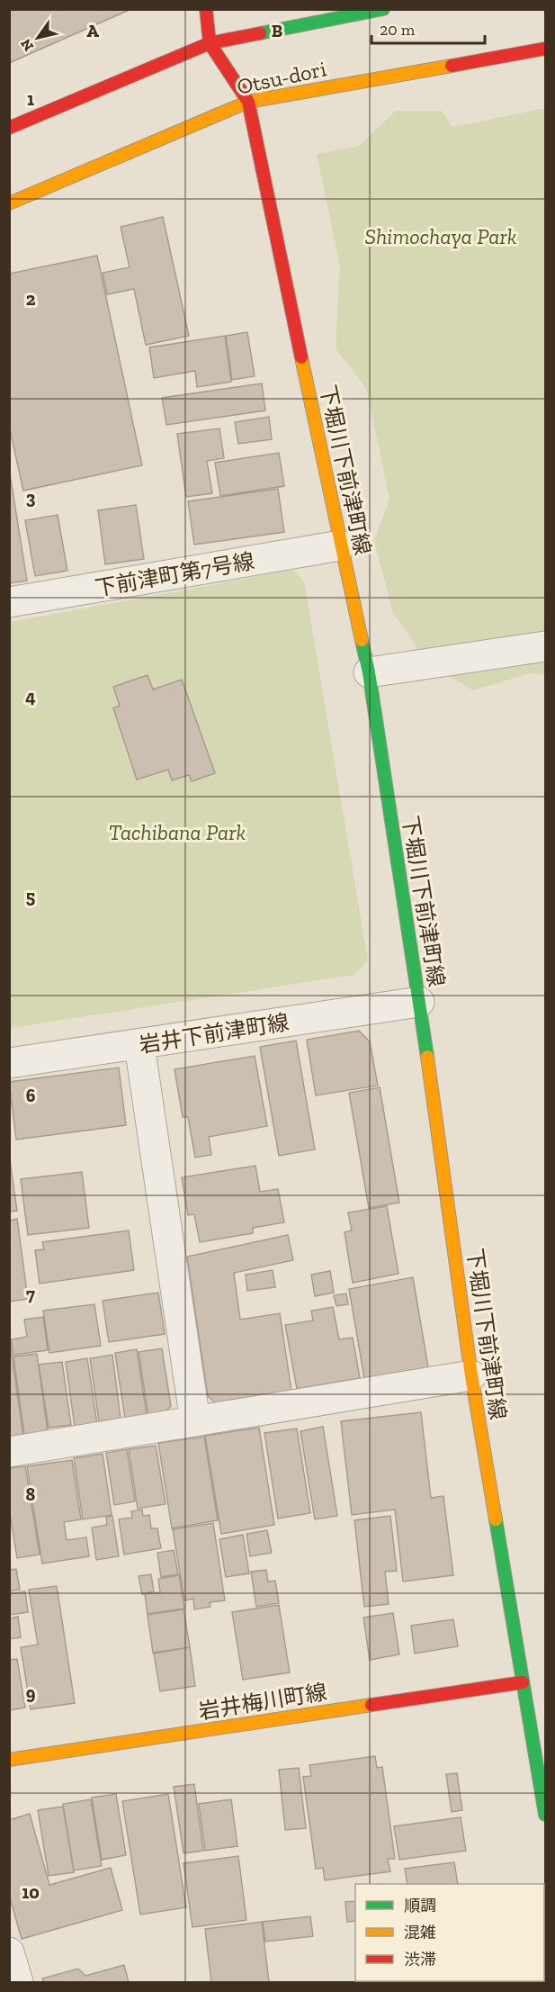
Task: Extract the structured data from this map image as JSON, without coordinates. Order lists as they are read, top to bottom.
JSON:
{
  "streets": {
    "street": [
      "Otsu-dori",
      "下堀川下前津町線",
      "下前津町第7号線",
      "岩井下前津町線",
      "岩井梅川町線"
    ]
  },
  "crossings": [
    ["Otsu-dori", "下堀川下前津町線"],
    ["下堀川下前津町線", "下前津町第7号線"],
    ["下堀川下前津町線", "岩井下前津町線"],
    ["下堀川下前津町線", "岩井梅川町線"]
  ],
  "parks": ["Shimochaya Park", "Tachibana Park"],
  "legend": ["順調", "混雑", "渋滞"],
  "scale_bar": "20 m",
  "north": "bottom left",
  "grid": {
    "columns": ["A", "B"],
    "rows": [
      "1",
      "2",
      "3",
      "4",
      "5",
      "6",
      "7",
      "8",
      "9",
      "10"
    ]
  }
}
